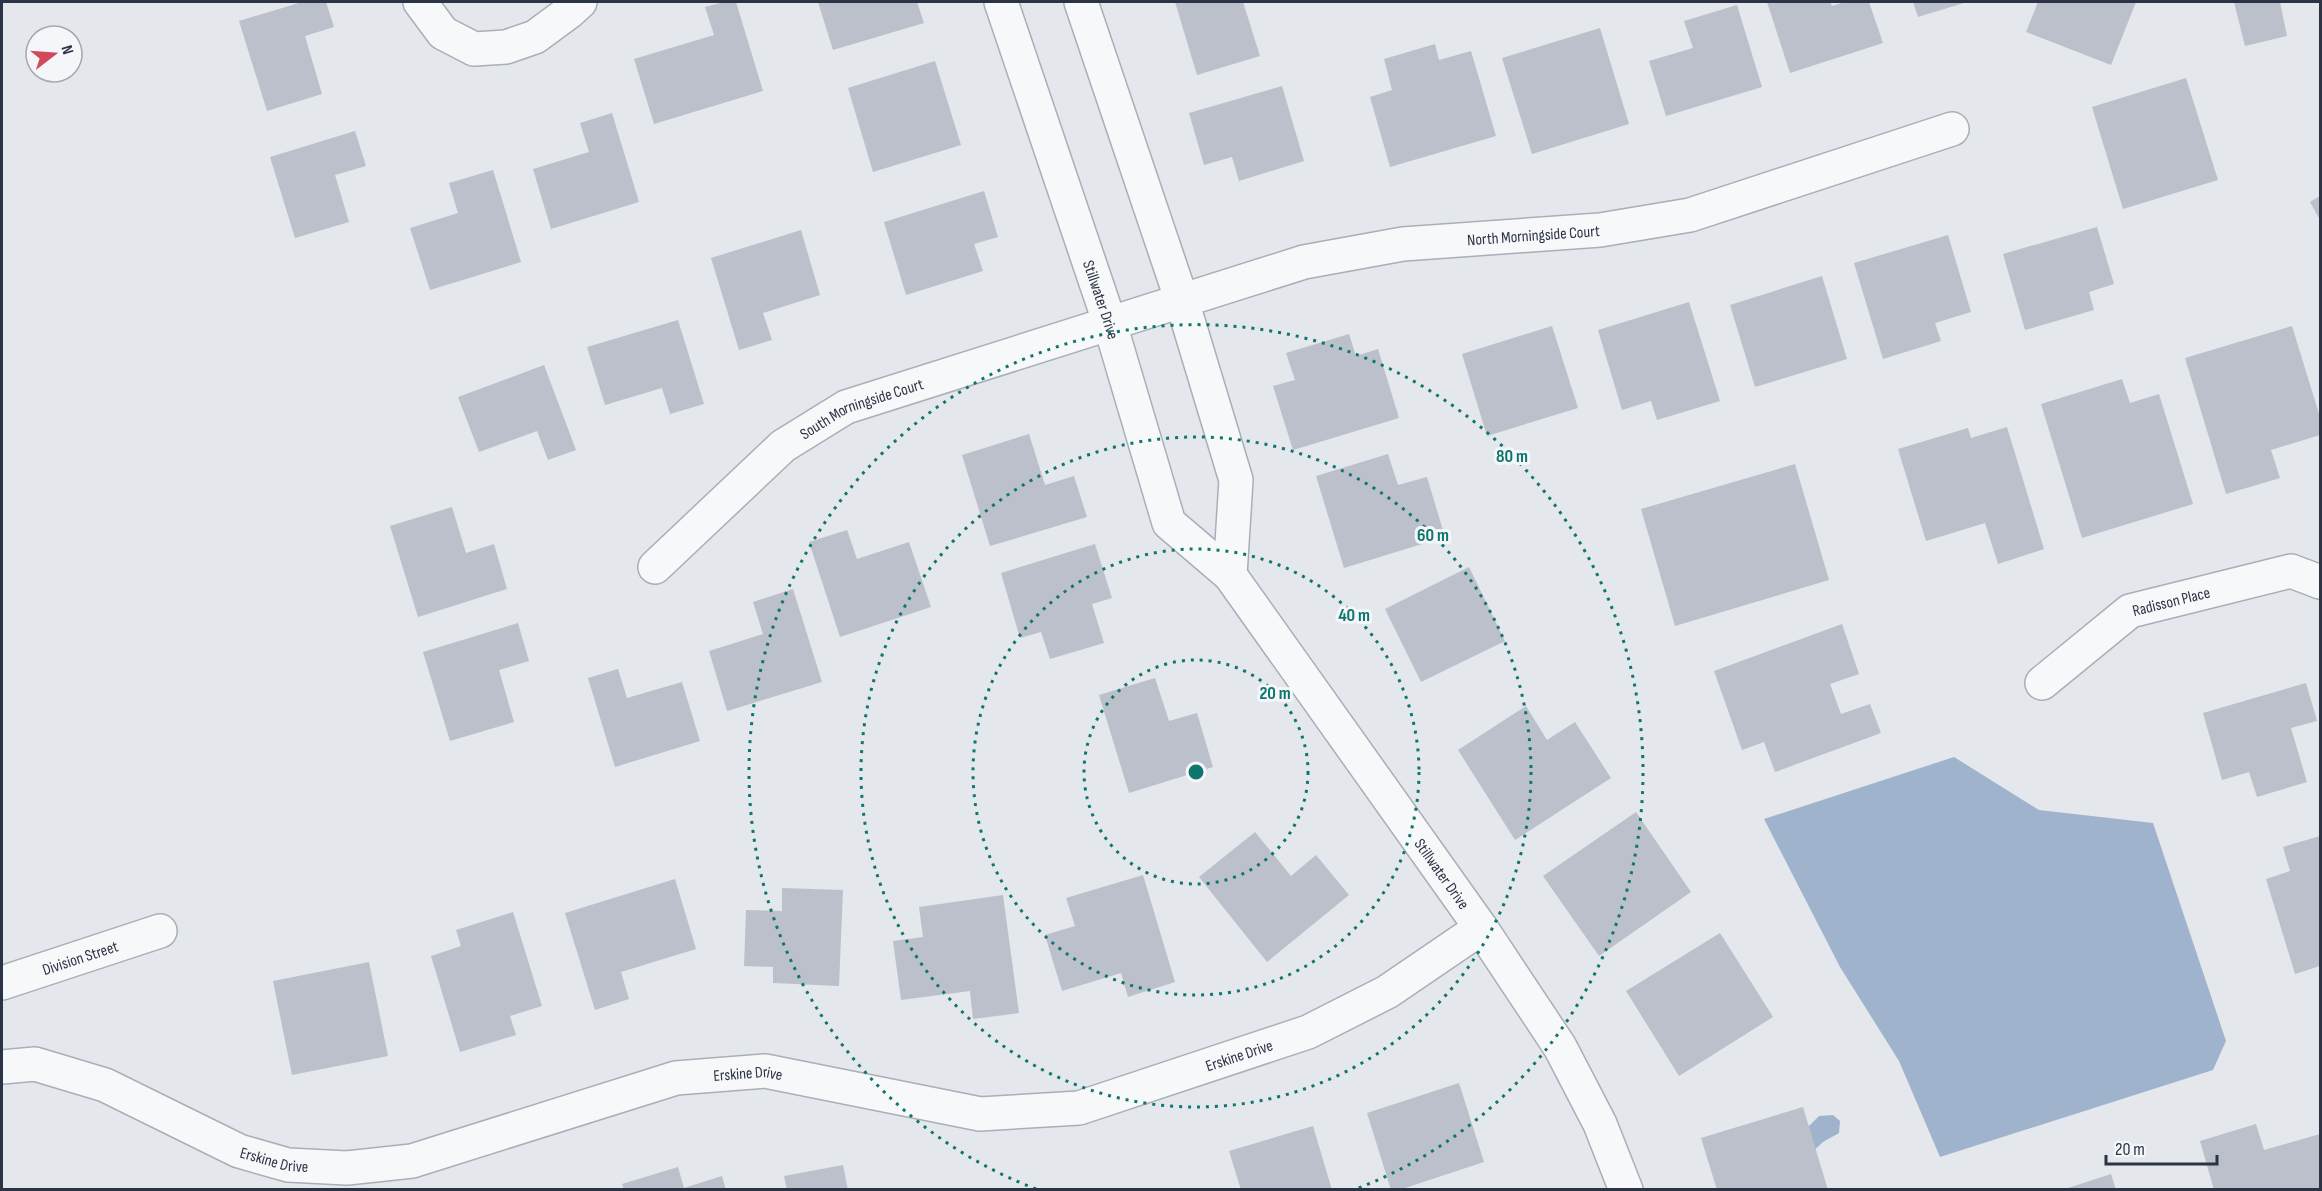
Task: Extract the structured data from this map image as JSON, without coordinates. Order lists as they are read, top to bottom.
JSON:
{
  "streets": {
    "street": [
      "North Morningside Court",
      "Stillwater Drive",
      "South Morningside Court",
      "Radisson Place",
      "Division Street",
      "Erskine Drive"
    ]
  },
  "crossings": [
    ["North Morningside Court", "Stillwater Drive"],
    ["North Morningside Court", "South Morningside Court"],
    ["Stillwater Drive", "South Morningside Court"],
    ["Stillwater Drive", "Erskine Drive"]
  ],
  "scale_bar": "20 m",
  "north": "right",
  "rings": [
    "80 m",
    "60 m",
    "40 m",
    "20 m"
  ]
}
